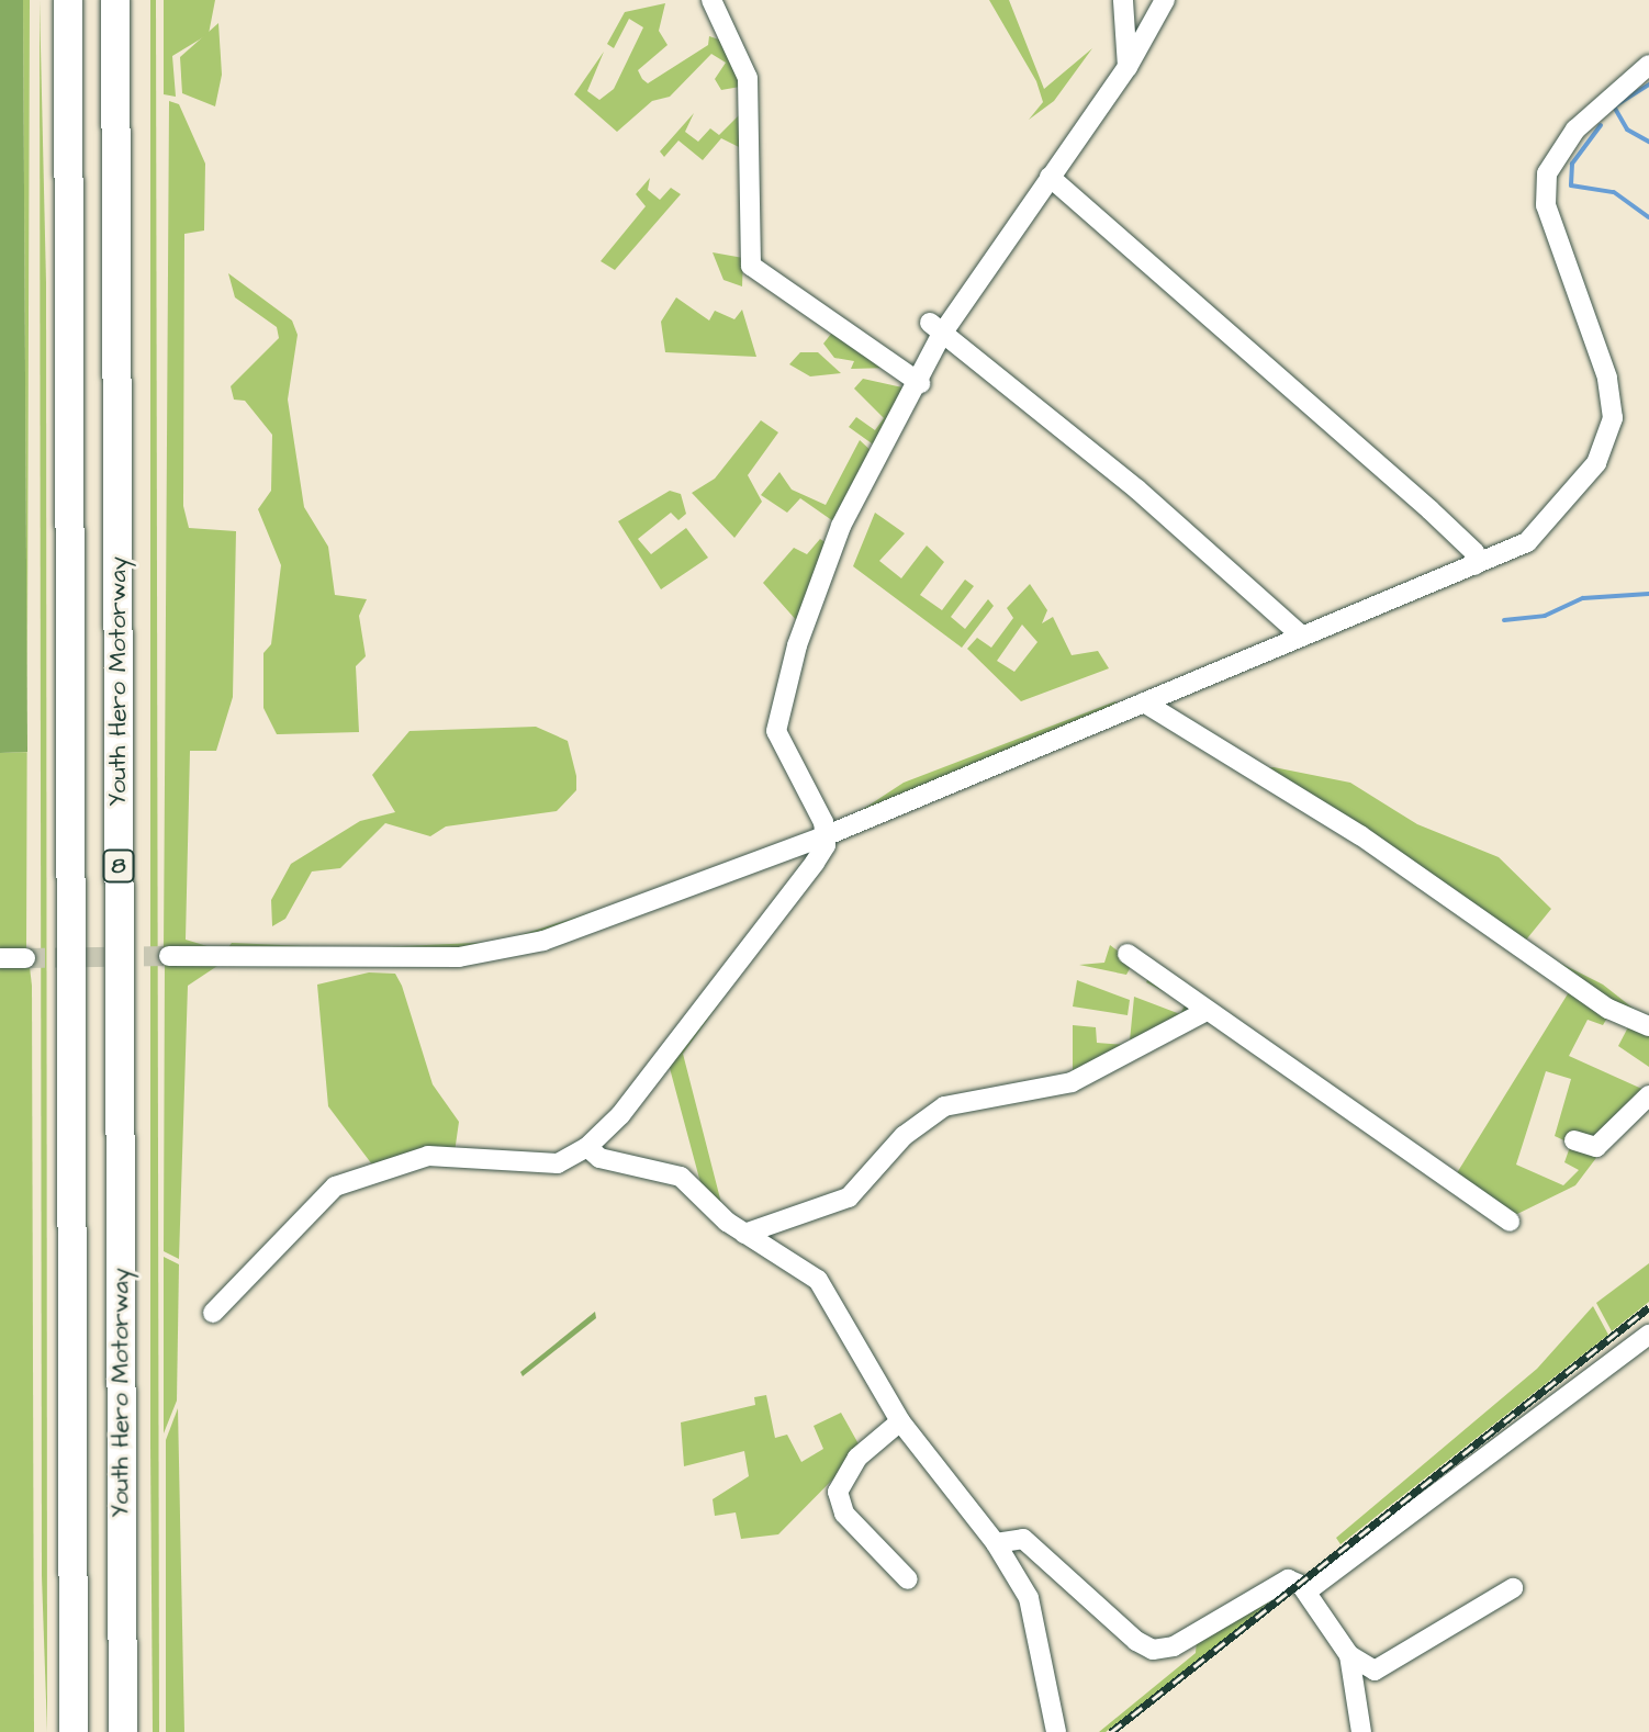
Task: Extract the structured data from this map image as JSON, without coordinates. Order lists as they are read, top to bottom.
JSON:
{
  "streets": {
    "highway": ["Youth Hero Motorway", "8"]
  }
}
